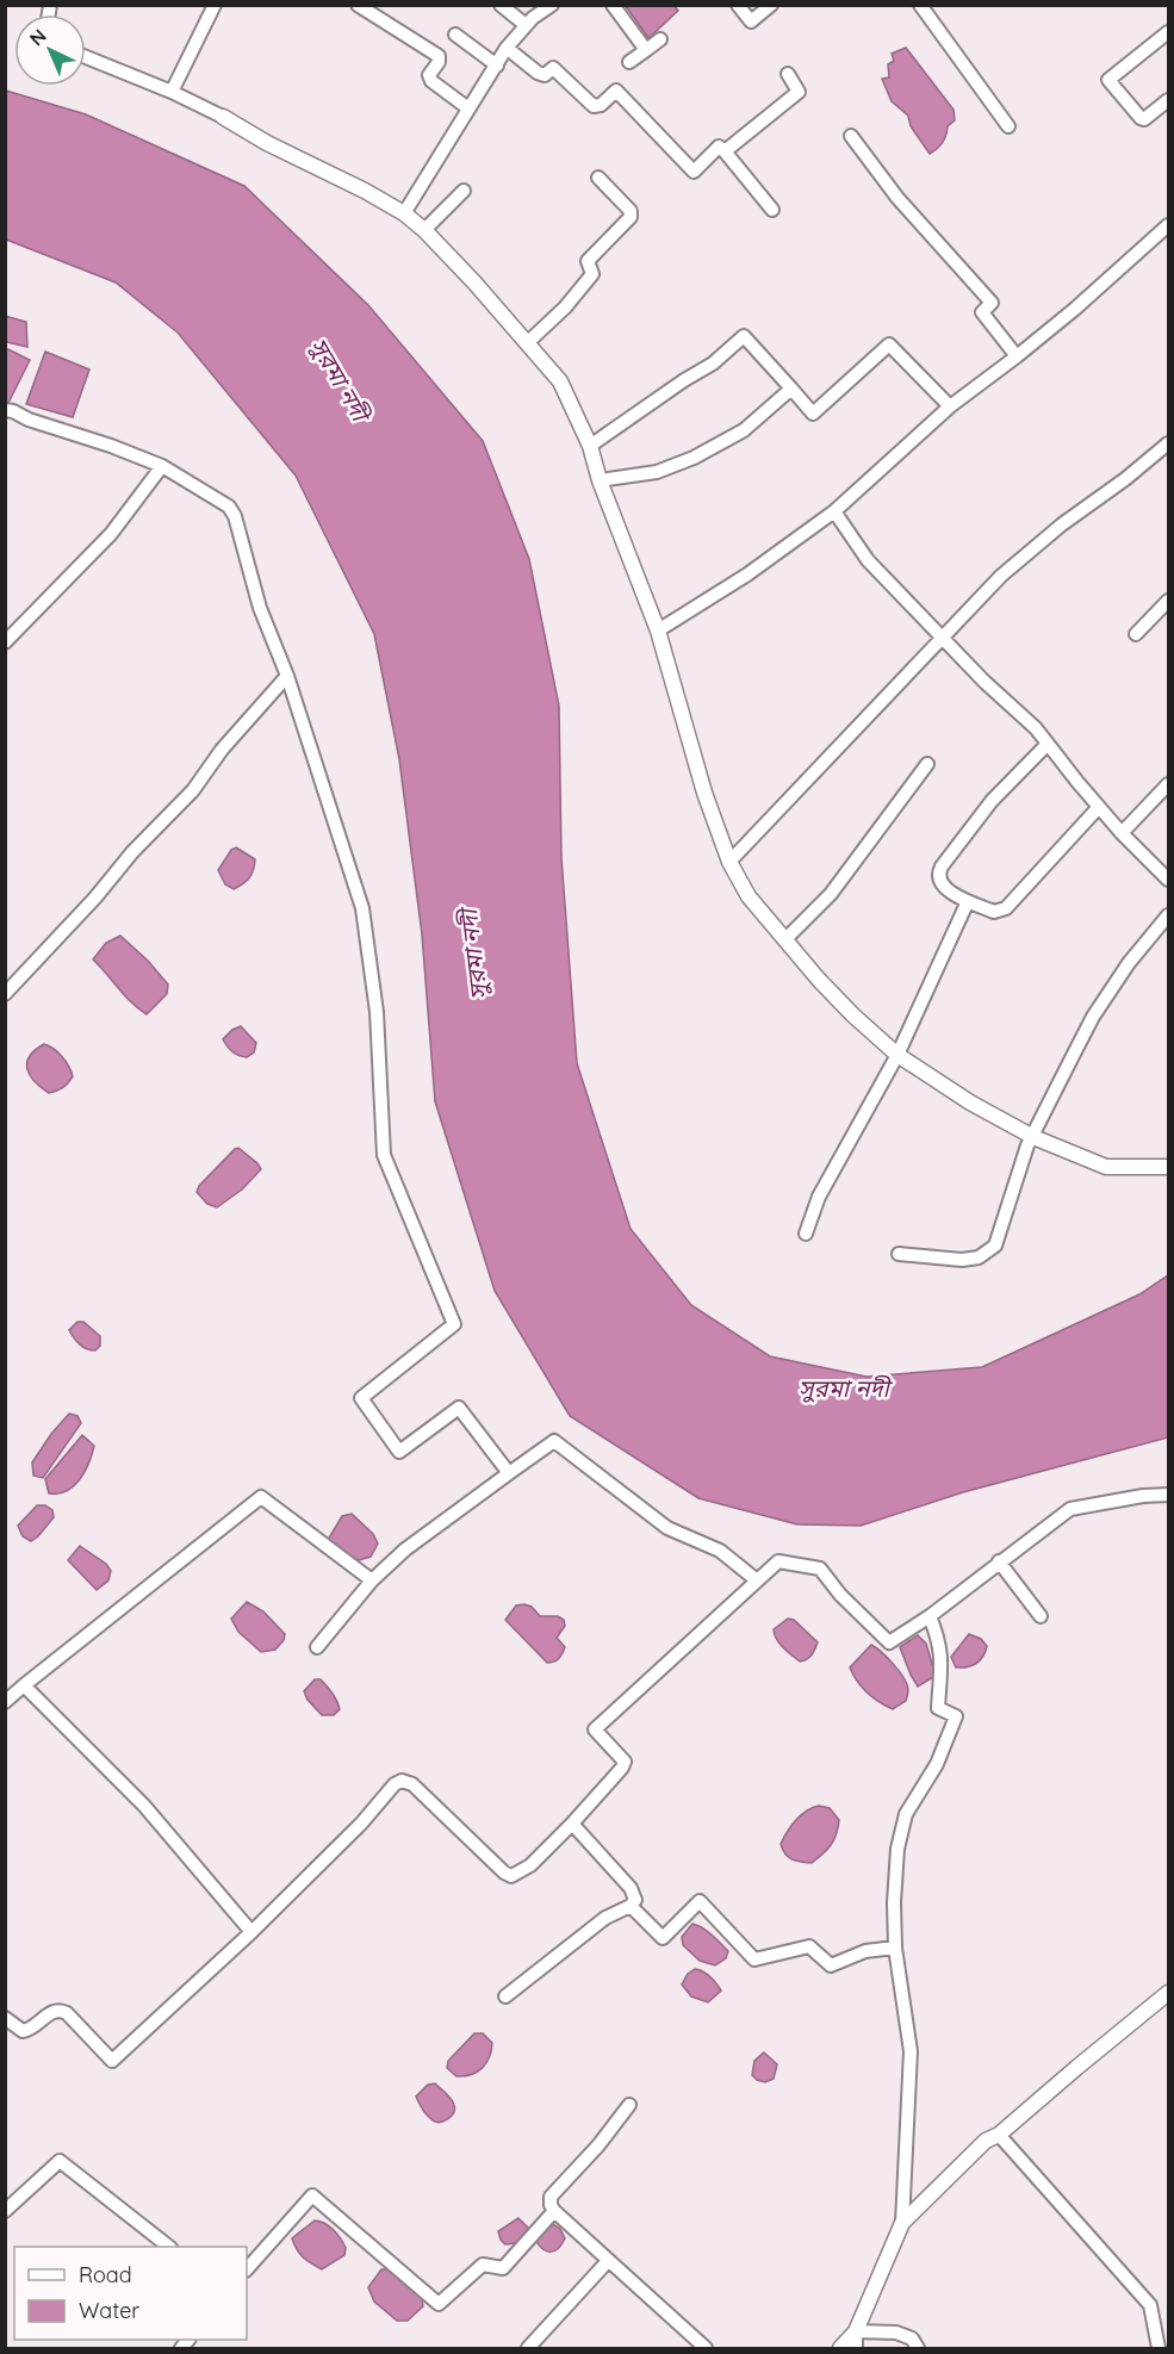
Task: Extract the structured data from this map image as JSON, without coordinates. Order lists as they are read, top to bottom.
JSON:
{
  "water": ["সুরমা নদী"],
  "legend": ["Road", "Water"],
  "north": "top left"
}
